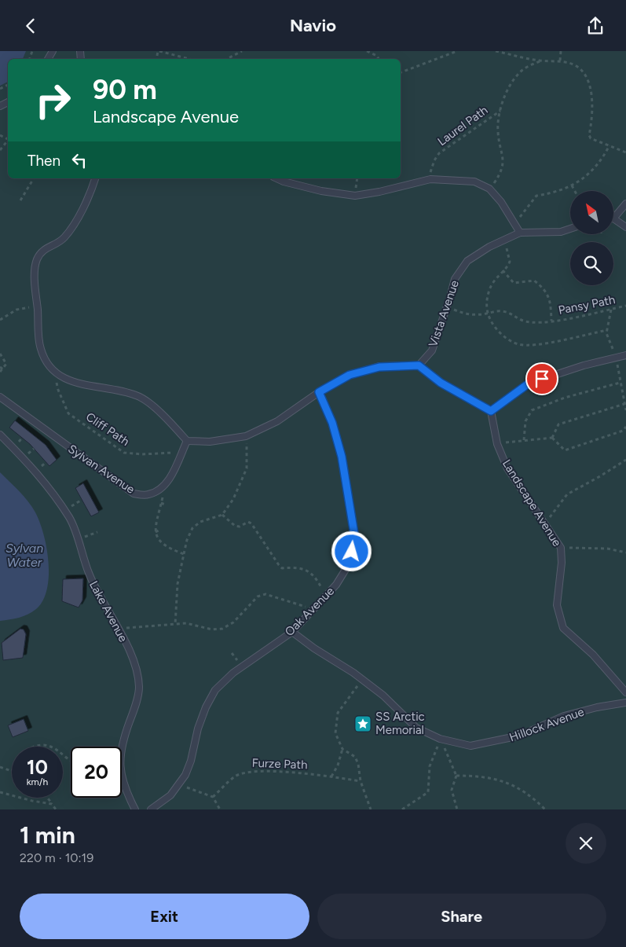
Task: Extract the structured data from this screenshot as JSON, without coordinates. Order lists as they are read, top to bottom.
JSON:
{
  "streets": {
    "lane": [
      "Vista Avenue",
      "Sylvan Avenue",
      "Landscape Avenue",
      "Lake Avenue",
      "Oak Avenue",
      "Hillock Avenue"
    ],
    "path": [
      "Laurel Path",
      "Pansy Path",
      "Cliff Path",
      "Furze Path"
    ]
  },
  "crossings": [
    ["Pansy Path", "Vista Avenue"],
    ["Oak Avenue", "Hillock Avenue"]
  ],
  "water": ["Sylvan Water"],
  "places": {
    "place": ["SS Arctic Memorial"]
  },
  "north": "top left",
  "page": {
    "header": "Navio",
    "turn": ["90 m", "Landscape Avenue"],
    "then": "Then",
    "speed": "10 km/h",
    "limit": "20",
    "heading": ["1 min", "220 m · 10:19"],
    "buttons": ["Exit", "Share"]
  }
}
